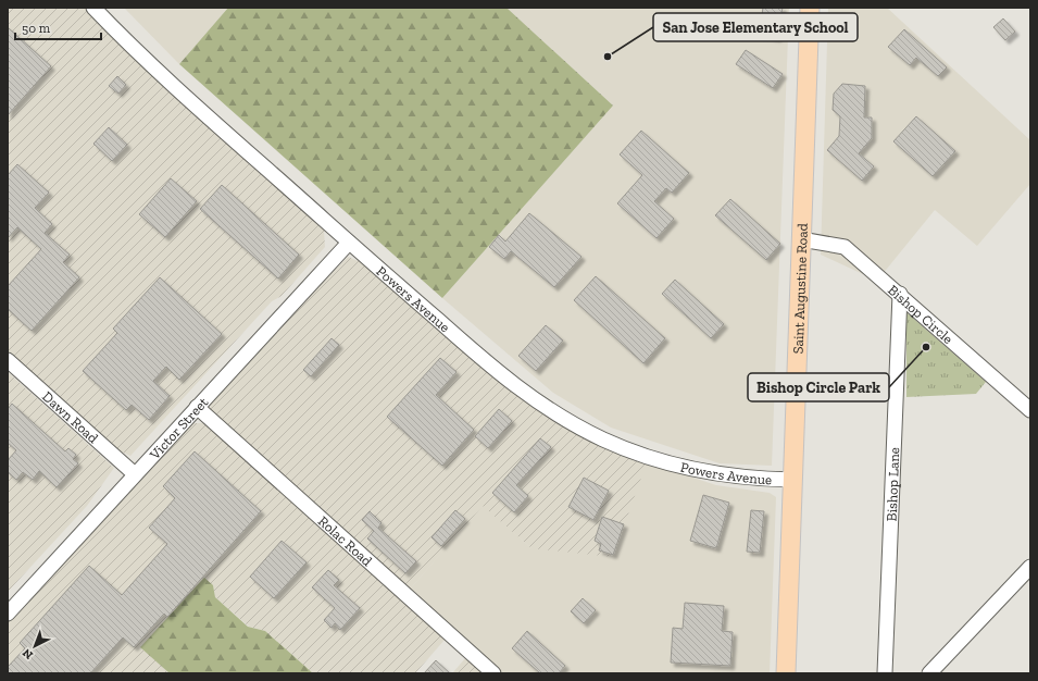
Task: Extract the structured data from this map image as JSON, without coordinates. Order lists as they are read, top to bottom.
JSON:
{
  "streets": {
    "main road": ["Saint Augustine Road"],
    "street": [
      "Powers Avenue",
      "Bishop Circle",
      "Dawn Road",
      "Victor Street",
      "Bishop Lane",
      "Rolac Road"
    ]
  },
  "crossings": [
    ["Saint Augustine Road", "Powers Avenue"],
    ["Saint Augustine Road", "Bishop Circle"],
    ["Powers Avenue", "Victor Street"],
    ["Bishop Circle", "Bishop Lane"],
    ["Dawn Road", "Victor Street"],
    ["Victor Street", "Rolac Road"]
  ],
  "places": ["San Jose Elementary School", "Bishop Circle Park"],
  "scale_bar": "50 m",
  "north": "bottom left"
}
